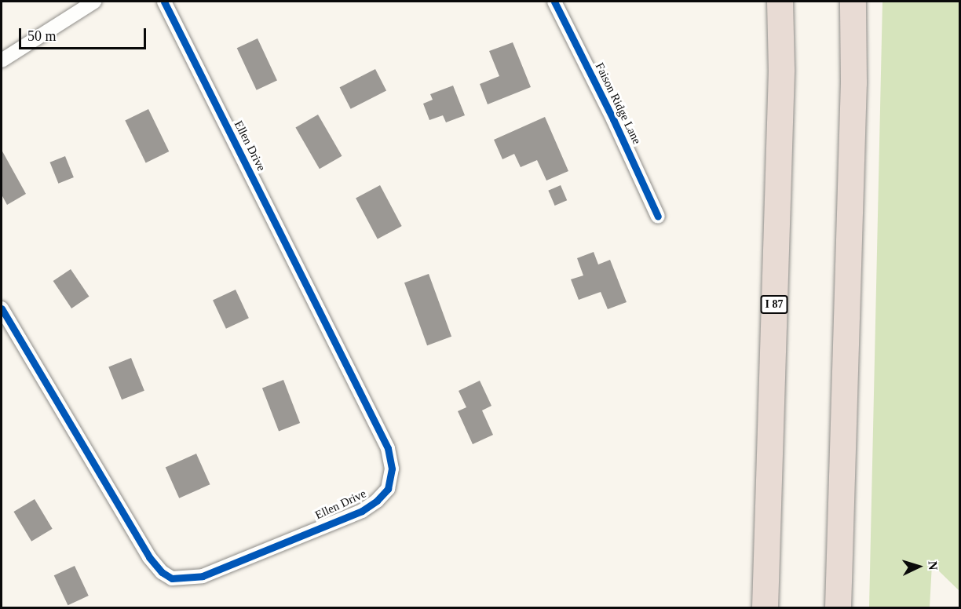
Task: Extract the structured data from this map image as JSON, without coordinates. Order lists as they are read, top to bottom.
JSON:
{
  "streets": {
    "highway": ["I 87"],
    "street": ["Faison Ridge Lane", "Ellen Drive"]
  },
  "scale_bar": "50 m",
  "north": "right"
}
